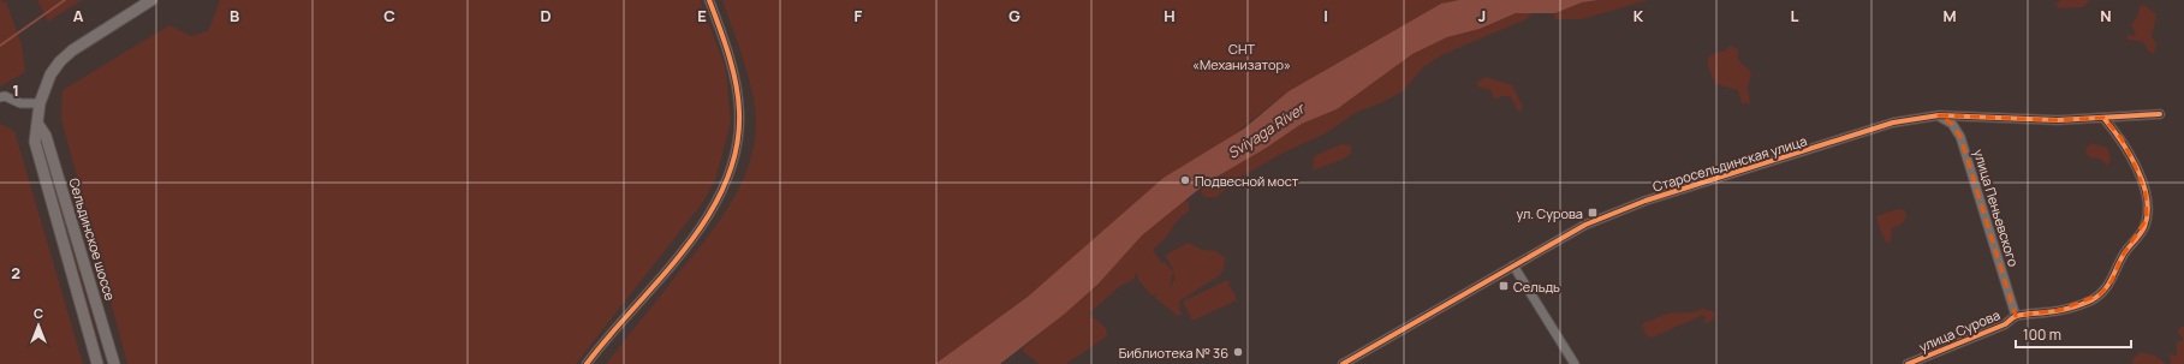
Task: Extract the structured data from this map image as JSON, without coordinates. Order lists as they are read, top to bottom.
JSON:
{
  "streets": {
    "main road": ["Сельдинское шоссе"],
    "street": ["Старосельдинская улица", "улица Пеньевского", "улица Сурова"]
  },
  "crossings": [
    ["Старосельдинская улица", "улица Пеньевского"],
    ["Старосельдинская улица", "улица Сурова"],
    ["улица Пеньевского", "улица Сурова"]
  ],
  "water": ["Sviyaga River"],
  "parks": ["СНТ «Механизатор»"],
  "places": {
    "other": ["Подвесной мост", "Библиотека № 36"],
    "transit": ["ул. Сурова", "Сельдь"]
  },
  "scale_bar": "100 m",
  "north": "top",
  "grid": {
    "columns": [
      "A",
      "B",
      "C",
      "D",
      "E",
      "F",
      "G",
      "H",
      "I",
      "J",
      "K",
      "L",
      "M",
      "N"
    ],
    "rows": ["1", "2"]
  }
}
